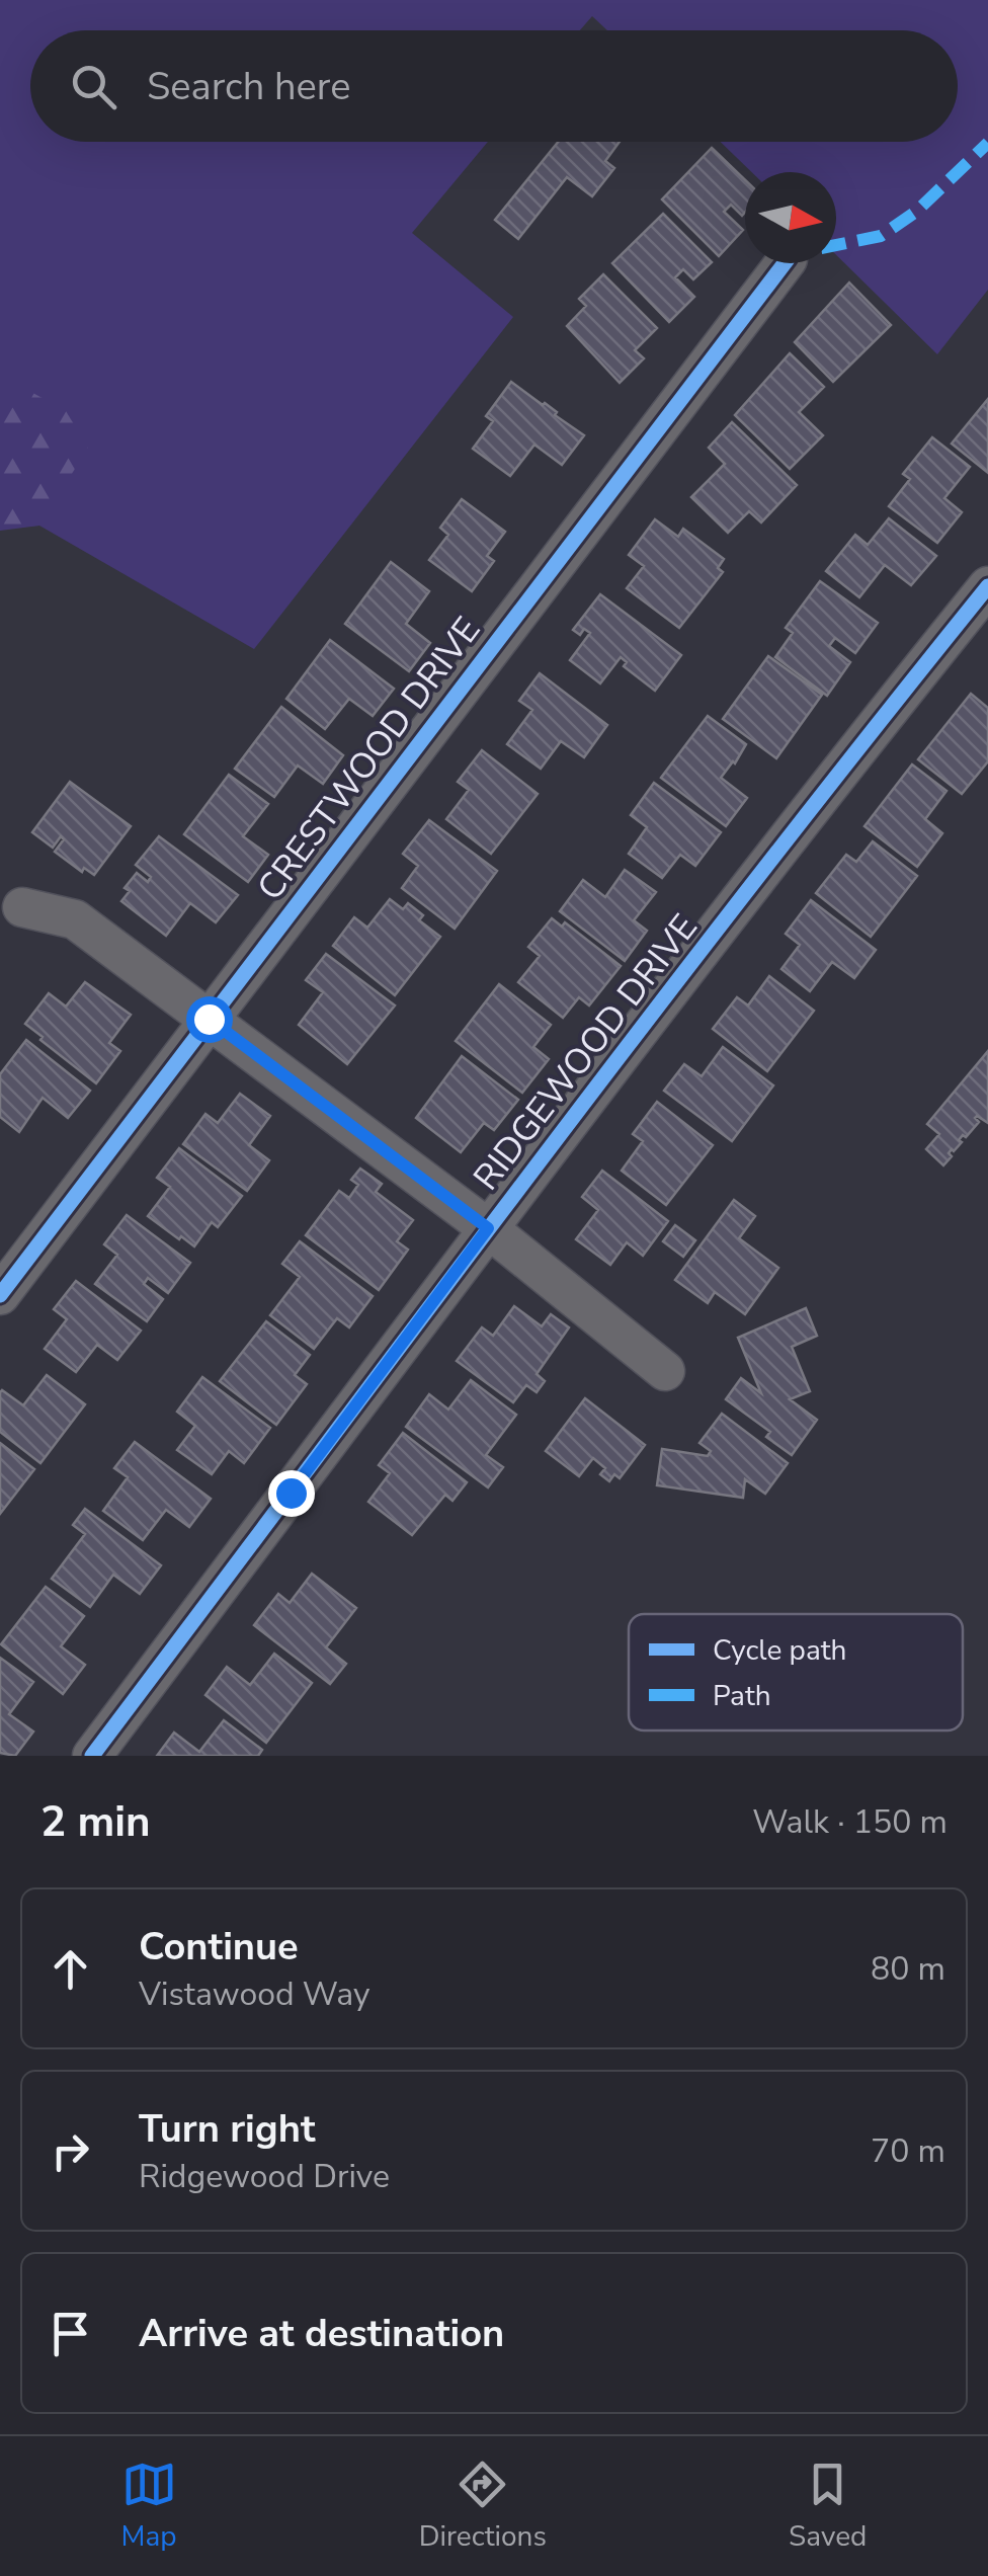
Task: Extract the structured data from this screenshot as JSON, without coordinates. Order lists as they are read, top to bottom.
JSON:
{
  "streets": {
    "street": ["CRESTWOOD DRIVE", "RIDGEWOOD DRIVE"]
  },
  "legend": ["Cycle path", "Path"],
  "north": "right",
  "page": {
    "search": "Search here",
    "heading": ["2 min", "Walk · 150 m"],
    "list": [
      ["Continue", "Vistawood Way", "80 m"],
      ["Turn right", "Ridgewood Drive", "70 m"],
      "Arrive at destination"
    ],
    "nav": ["Map", "Directions", "Saved"]
  }
}
